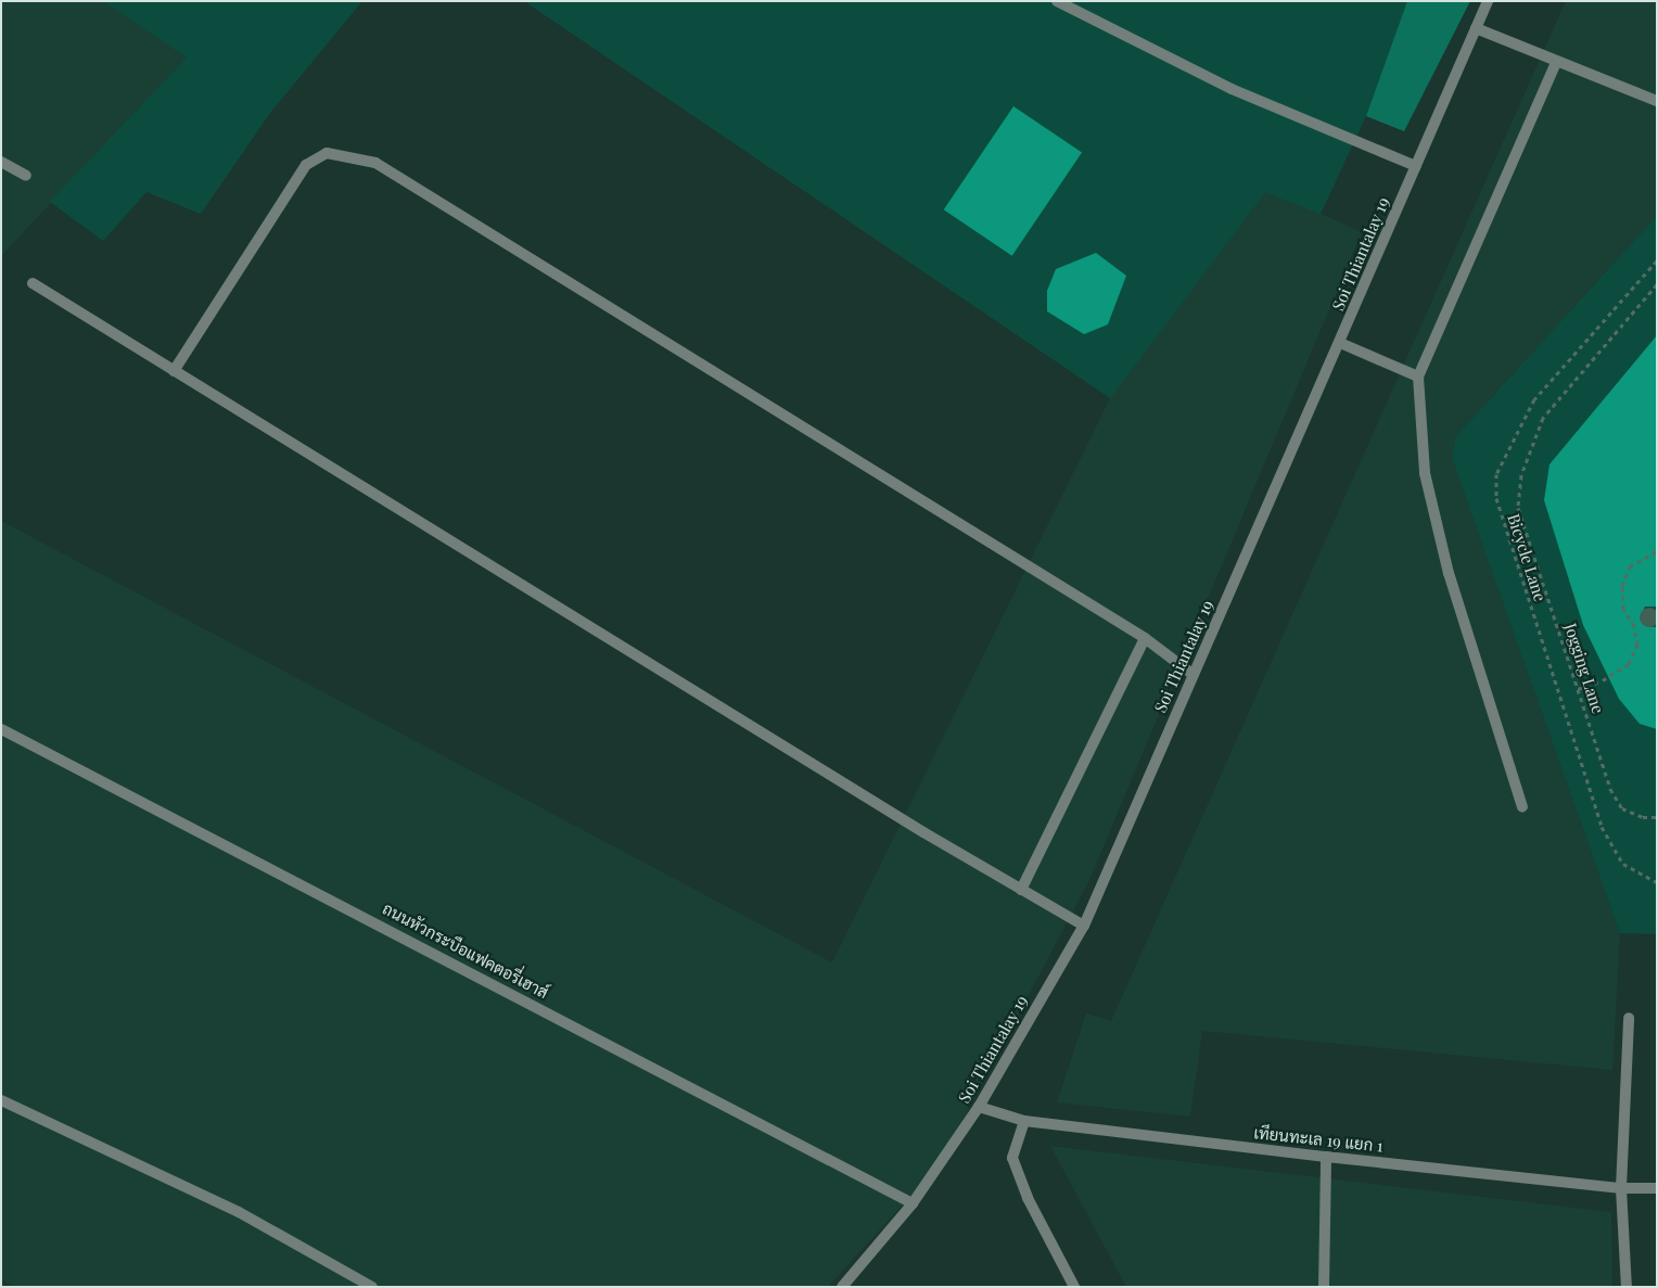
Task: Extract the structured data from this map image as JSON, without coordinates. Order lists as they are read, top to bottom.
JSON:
{
  "streets": {
    "street": ["Soi Thiantalay 19", "ถนนหัวกระบือแฟคตอรี่เฮาส์", "เทียนทะเล 19 แยก 1"],
    "path": ["Bicycle Lane", "Jogging Lane"]
  },
  "crossings": [
    ["Soi Thiantalay 19", "ถนนหัวกระบือแฟคตอรี่เฮาส์"],
    ["Soi Thiantalay 19", "เทียนทะเล 19 แยก 1"]
  ]
}
